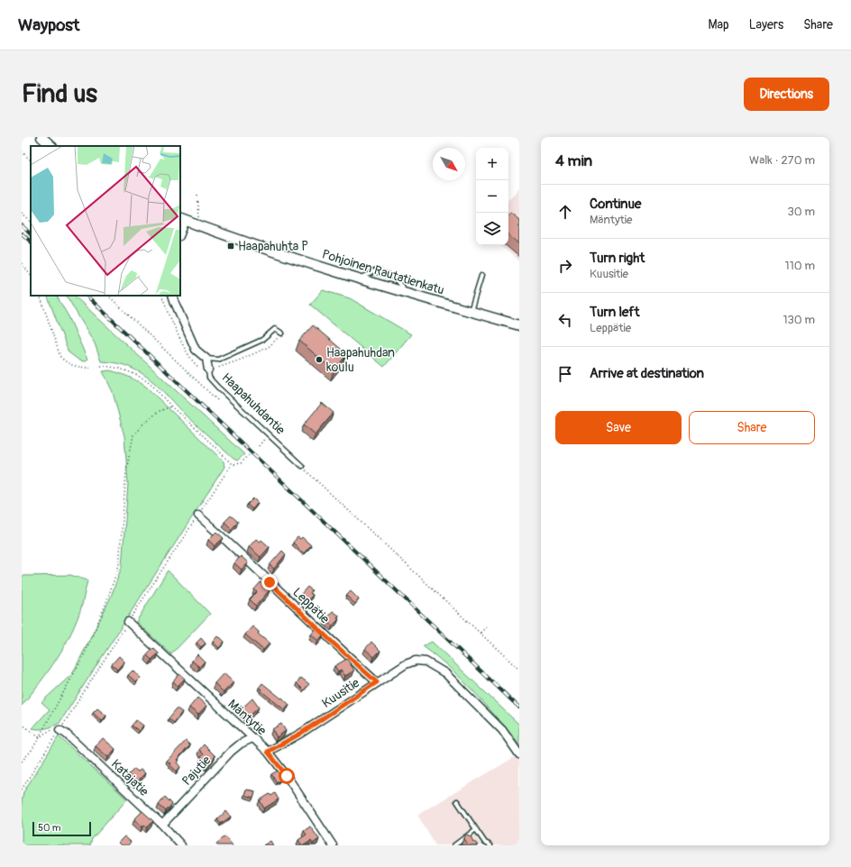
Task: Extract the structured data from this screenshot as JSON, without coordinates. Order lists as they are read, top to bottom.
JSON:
{
  "streets": {
    "street": [
      "Pohjoinen Rautatienkatu",
      "Haapahuhdantie",
      "Leppätie",
      "Kuusitie",
      "Mäntytie",
      "Pajutie",
      "Katajatie"
    ]
  },
  "crossings": [
    ["Leppätie", "Kuusitie"],
    ["Kuusitie", "Mäntytie"],
    ["Mäntytie", "Pajutie"],
    ["Pajutie", "Katajatie"]
  ],
  "places": {
    "transit": ["Haapahuhta P"],
    "other": ["Haapahuhdan koulu"]
  },
  "scale_bar": "50 m",
  "north": "bottom right",
  "page": {
    "header": "Waypost",
    "nav": ["Map", "Layers", "Share"],
    "buttons": [
      "Directions",
      ["Save", "Share"]
    ],
    "title": "Find us",
    "heading": ["4 min", "Walk · 270 m"],
    "map_buttons": ["+", "−"],
    "list": [
      ["Continue", "Mäntytie", "30 m"],
      ["Turn right", "Kuusitie", "110 m"],
      ["Turn left", "Leppätie", "130 m"],
      "Arrive at destination"
    ],
    "scale": "50 m"
  }
}
